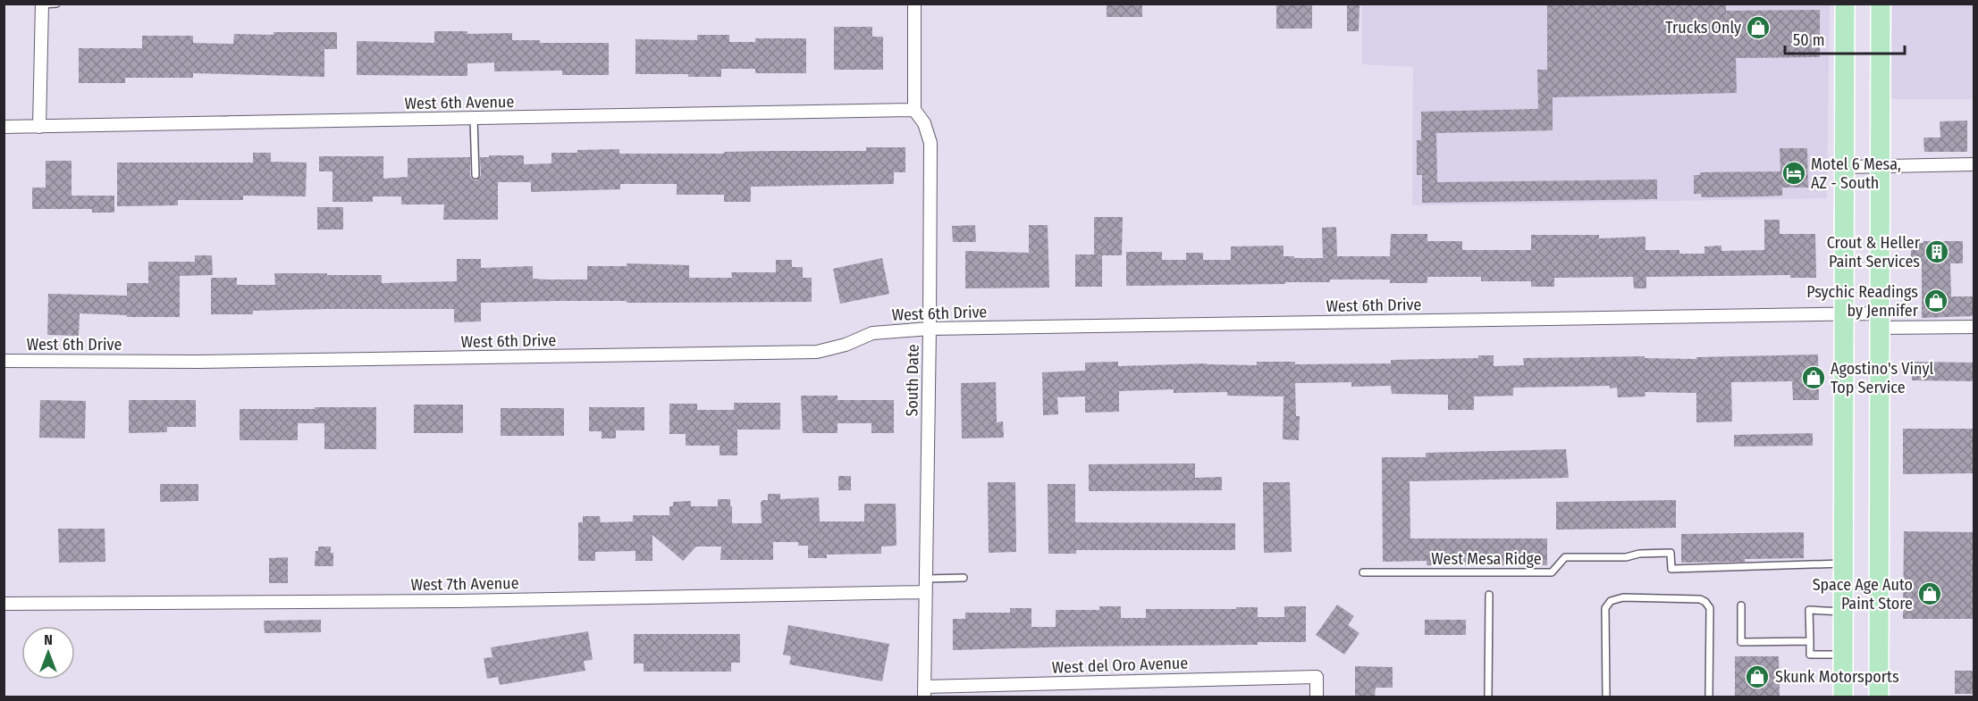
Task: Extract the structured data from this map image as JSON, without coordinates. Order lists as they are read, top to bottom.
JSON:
{
  "streets": {
    "street": [
      "West 6th Avenue",
      "West 6th Drive",
      "South Date",
      "West 7th Avenue",
      "West del Oro Avenue"
    ],
    "lane": ["West Mesa Ridge"]
  },
  "crossings": [
    ["West 6th Avenue", "South Date"],
    ["West 6th Drive", "South Date"],
    ["South Date", "West 7th Avenue"],
    ["South Date", "West del Oro Avenue"]
  ],
  "places": {
    "shop": [
      "Trucks Only",
      "Psychic Readings by Jennifer",
      "Agostino's Vinyl Top Service",
      "Space Age Auto Paint Store",
      "Skunk Motorsports"
    ],
    "hotel": ["Motel 6 Mesa, AZ - South"],
    "building": ["Crout & Heller Paint Services"]
  },
  "scale_bar": "50 m",
  "north": "top"
}
